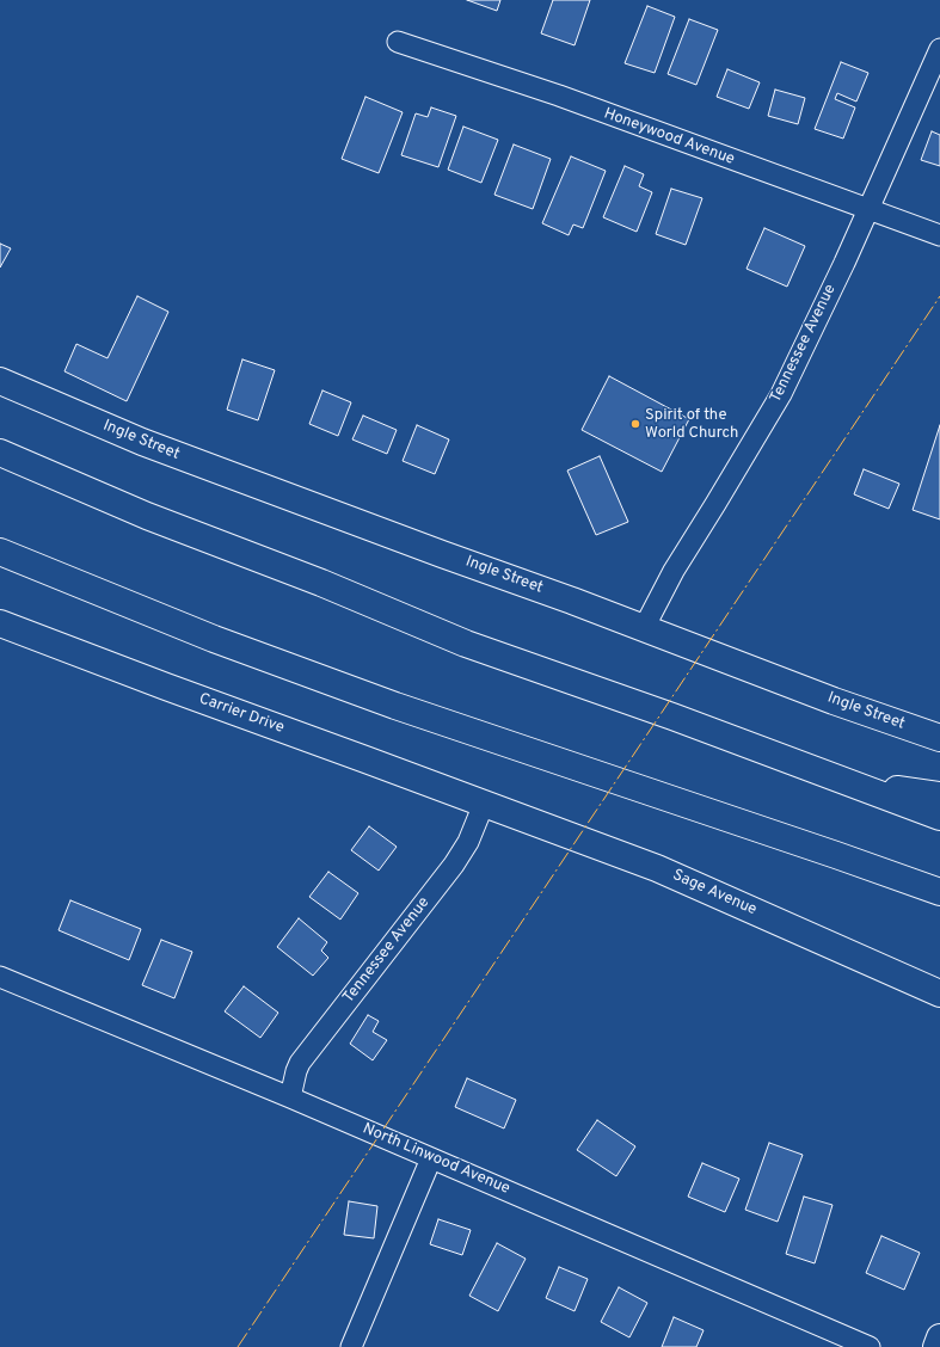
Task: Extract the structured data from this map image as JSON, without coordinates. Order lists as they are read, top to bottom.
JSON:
{
  "streets": {
    "main road": ["Ingle Street", "Carrier Drive", "Sage Avenue"],
    "street": ["Honeywood Avenue", "Tennessee Avenue", "North Linwood Avenue"]
  },
  "crossings": [
    ["Honeywood Avenue", "Tennessee Avenue"],
    ["Tennessee Avenue", "Ingle Street"],
    ["Tennessee Avenue", "Carrier Drive"],
    ["Tennessee Avenue", "Sage Avenue"],
    ["Tennessee Avenue", "North Linwood Avenue"],
    ["Carrier Drive", "Sage Avenue"]
  ],
  "places": ["Spirit of the World Church"]
}
